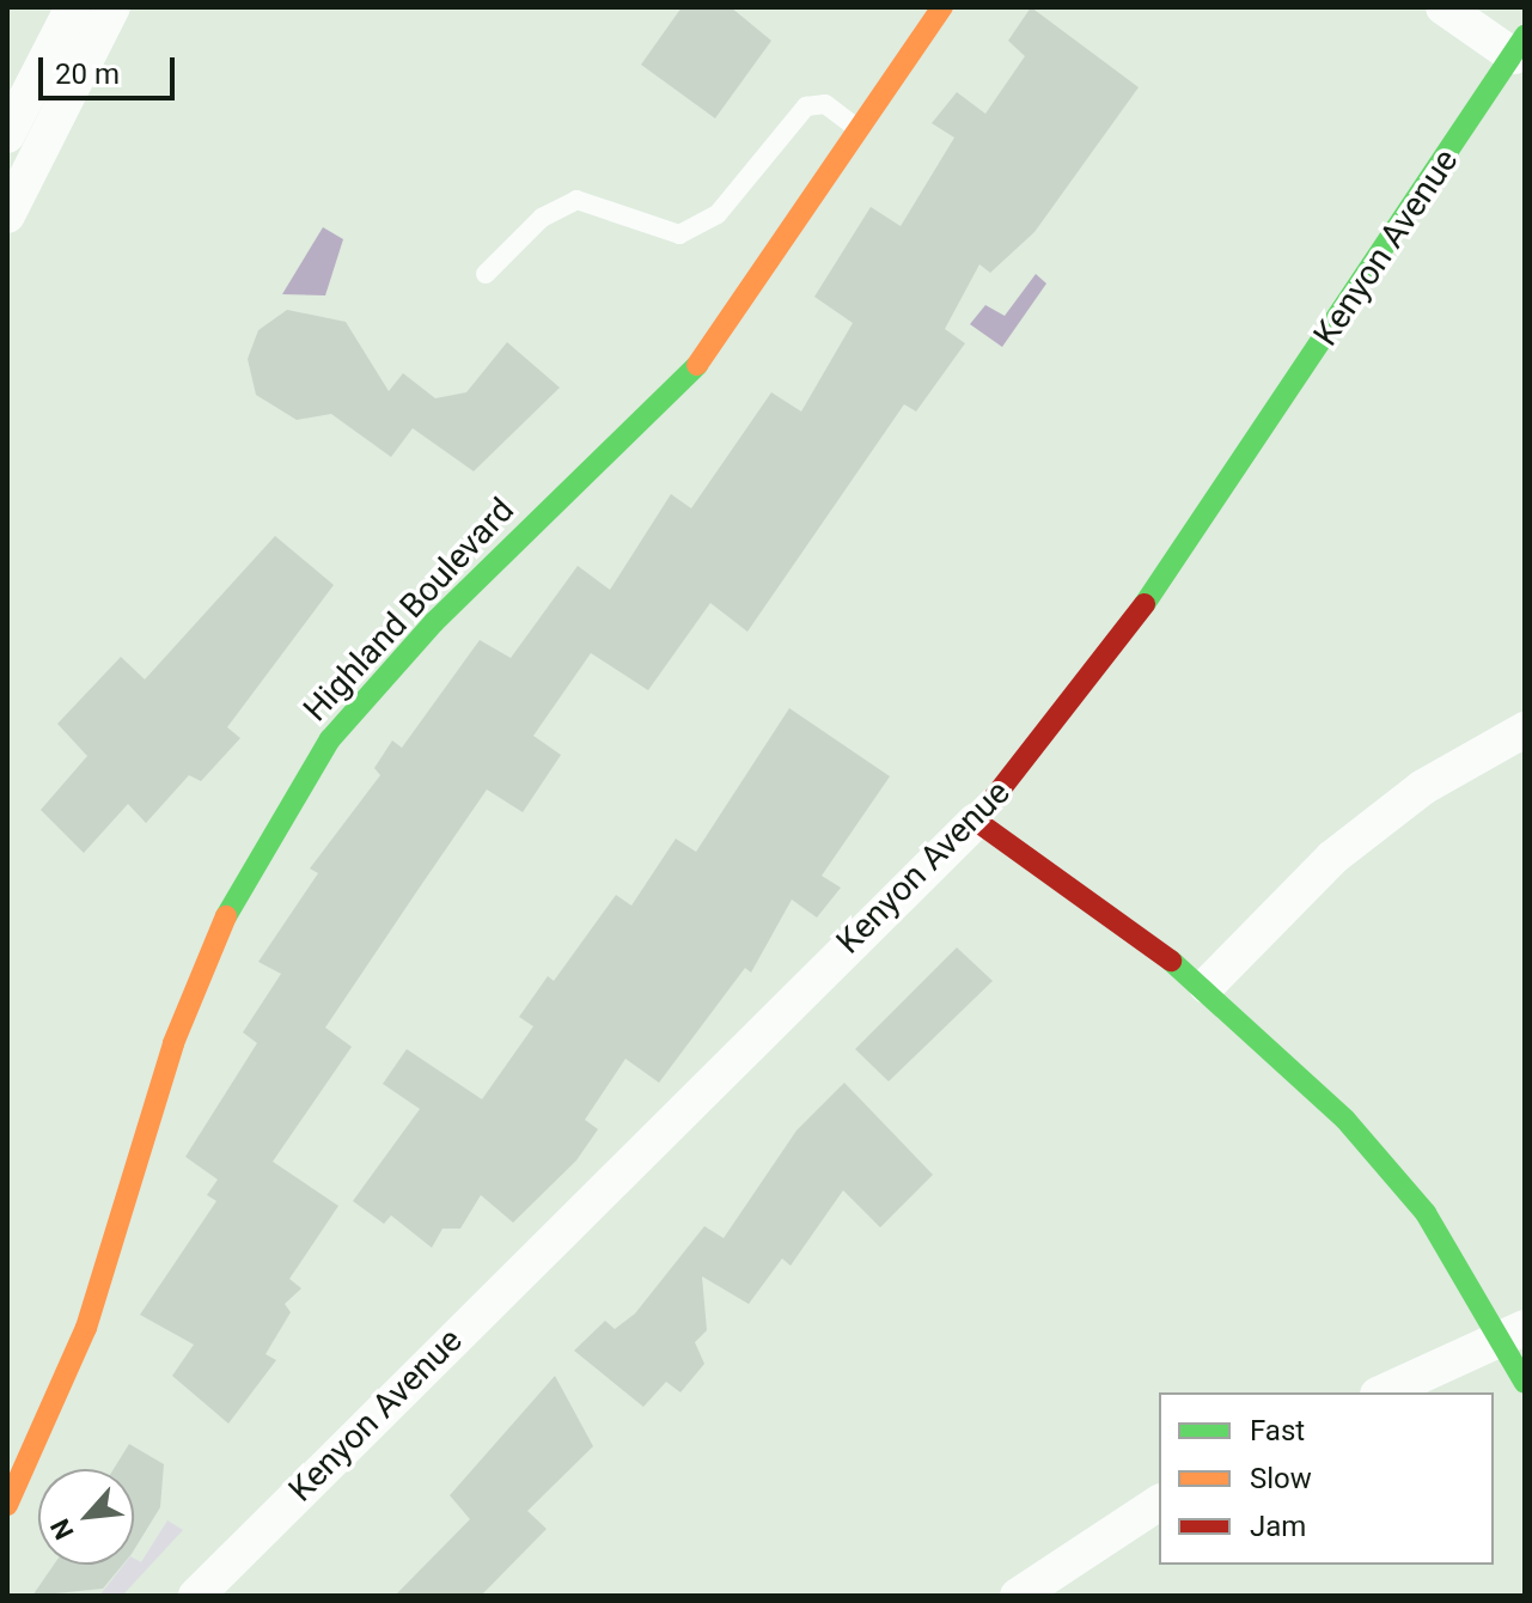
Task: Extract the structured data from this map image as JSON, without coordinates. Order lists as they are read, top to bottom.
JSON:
{
  "streets": {
    "street": ["Kenyon Avenue", "Highland Boulevard"]
  },
  "legend": ["Fast", "Slow", "Jam"],
  "scale_bar": "20 m",
  "north": "bottom left"
}
